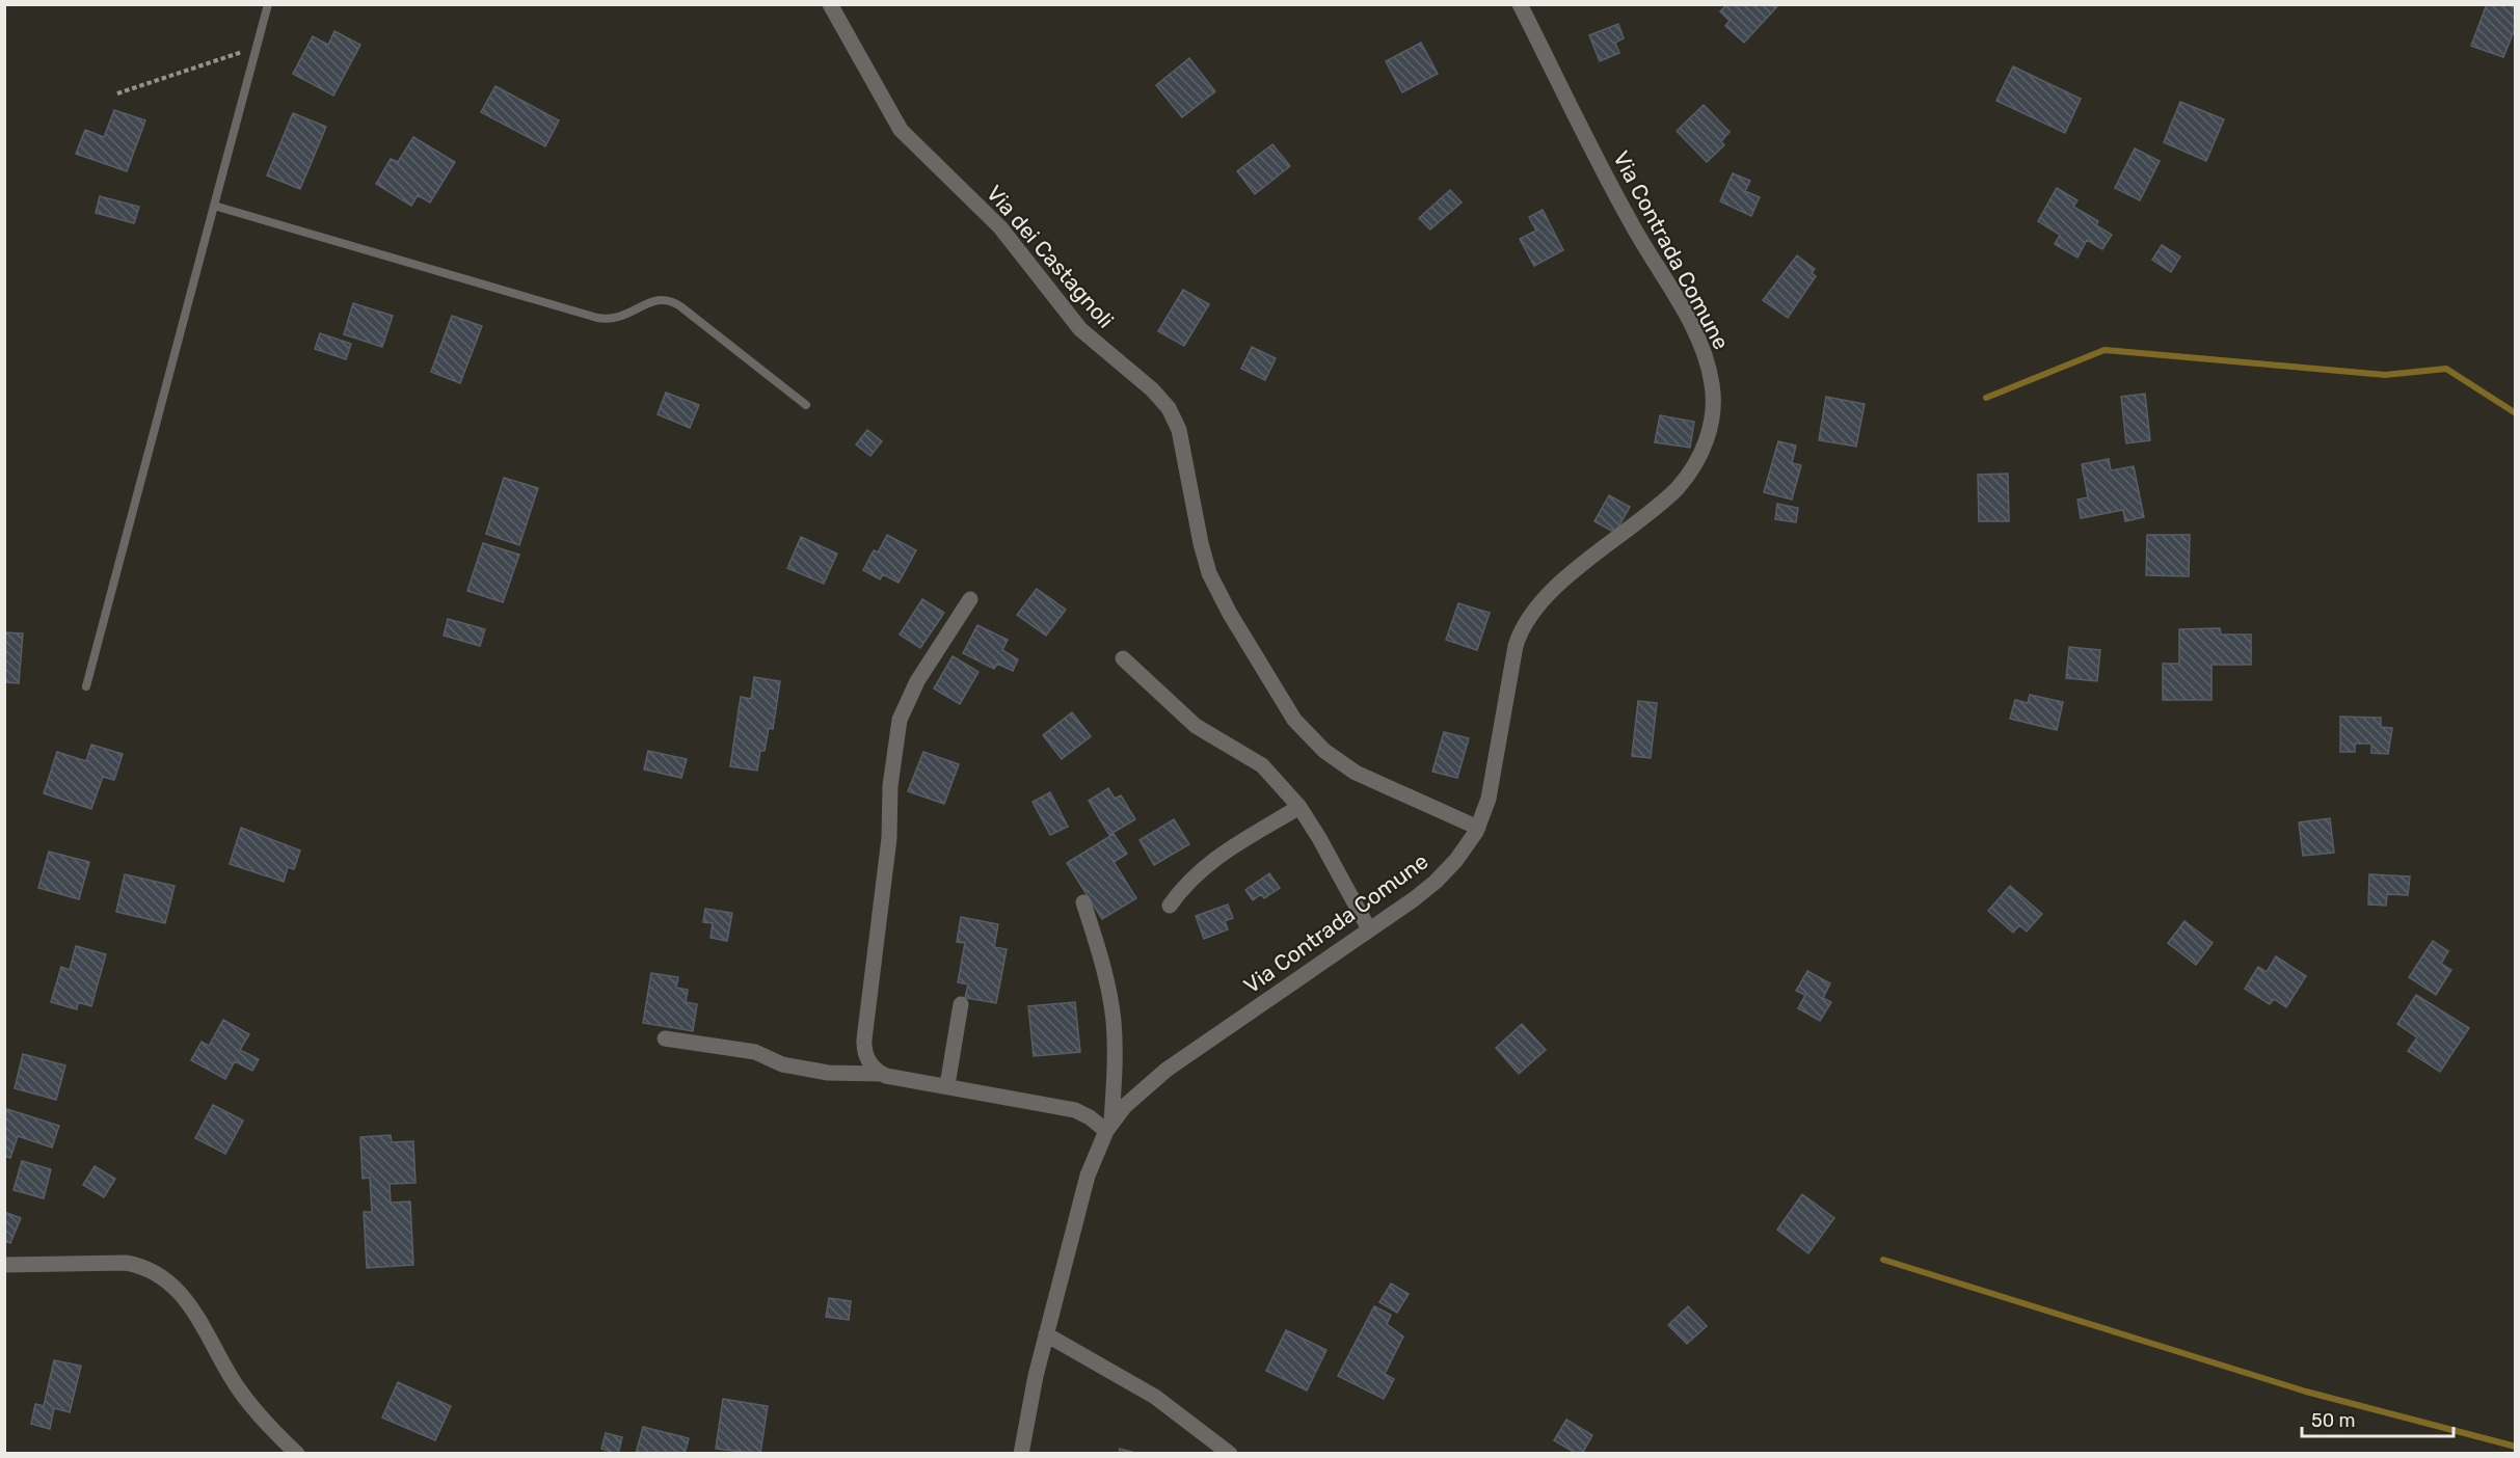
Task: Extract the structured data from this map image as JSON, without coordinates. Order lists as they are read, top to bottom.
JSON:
{
  "streets": {
    "street": ["Via Contrada Comune", "Via dei Castagnoli"]
  },
  "crossings": [
    ["Via Contrada Comune", "Via dei Castagnoli"]
  ],
  "scale_bar": "50 m"
}
